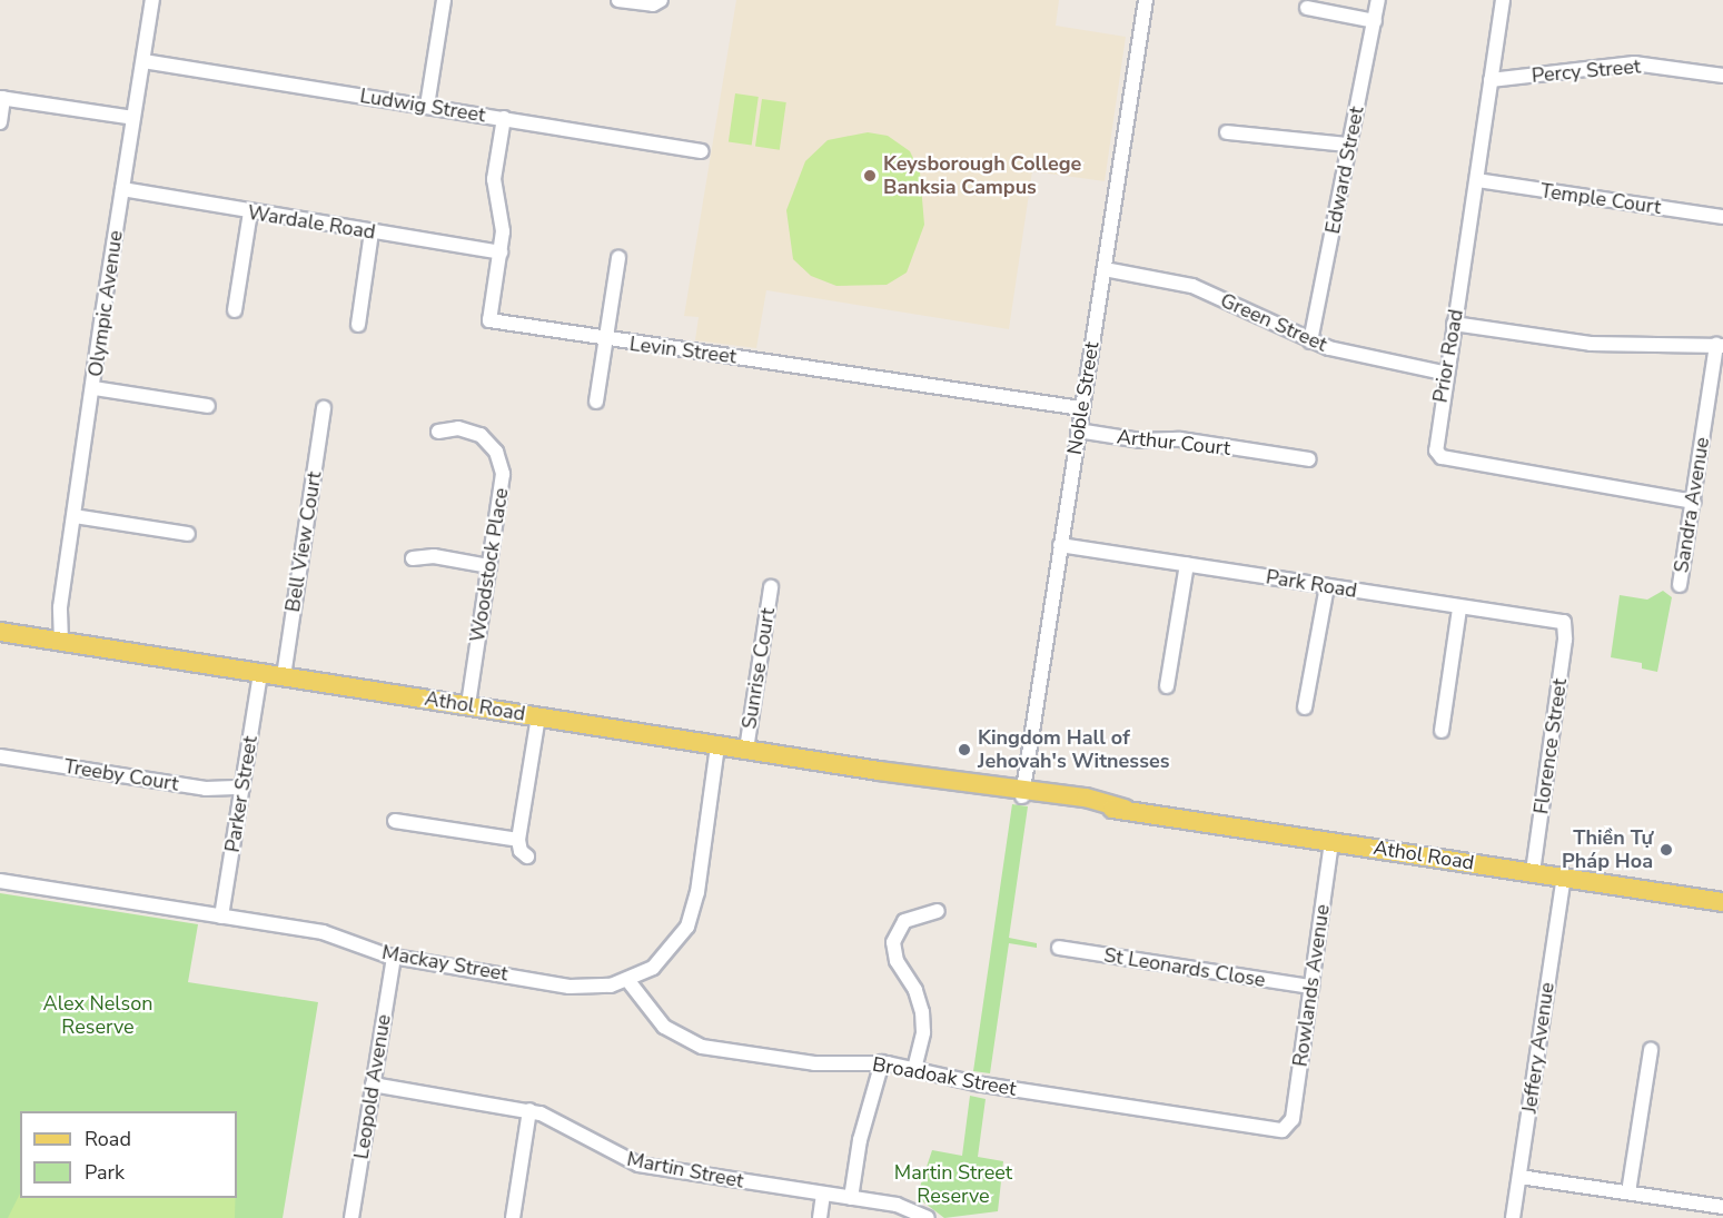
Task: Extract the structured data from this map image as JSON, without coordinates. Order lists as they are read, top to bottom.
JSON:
{
  "streets": {
    "main road": ["Athol Road"],
    "street": [
      "Percy Street",
      "Ludwig Street",
      "Edward Street",
      "Temple Court",
      "Wardale Road",
      "Olympic Avenue",
      "Green Street",
      "Levin Street",
      "Prior Road",
      "Noble Street",
      "Arthur Court",
      "Sandra Avenue",
      "Bell View Court",
      "Woodstock Place",
      "Park Road",
      "Sunrise Court",
      "Florence Street",
      "Treeby Court",
      "Parker Street",
      "Mackay Street",
      "St Leonards Close",
      "Rowlands Avenue",
      "Jeffery Avenue",
      "Broadoak Street",
      "Leopold Avenue",
      "Martin Street"
    ]
  },
  "crossings": [
    ["Percy Street", "Prior Road"],
    ["Ludwig Street", "Olympic Avenue"],
    ["Ludwig Street", "Levin Street"],
    ["Edward Street", "Green Street"],
    ["Temple Court", "Prior Road"],
    ["Wardale Road", "Olympic Avenue"],
    ["Wardale Road", "Levin Street"],
    ["Olympic Avenue", "Athol Road"],
    ["Green Street", "Prior Road"],
    ["Green Street", "Noble Street"],
    ["Levin Street", "Noble Street"],
    ["Prior Road", "Sandra Avenue"],
    ["Noble Street", "Arthur Court"],
    ["Noble Street", "Park Road"],
    ["Noble Street", "Athol Road"],
    ["Bell View Court", "Athol Road"],
    ["Woodstock Place", "Athol Road"],
    ["Park Road", "Florence Street"],
    ["Sunrise Court", "Athol Road"],
    ["Athol Road", "Florence Street"],
    ["Athol Road", "Parker Street"],
    ["Athol Road", "Mackay Street"],
    ["Athol Road", "Rowlands Avenue"],
    ["Athol Road", "Jeffery Avenue"],
    ["Treeby Court", "Parker Street"],
    ["Parker Street", "Mackay Street"],
    ["Mackay Street", "Broadoak Street"],
    ["Mackay Street", "Leopold Avenue"],
    ["St Leonards Close", "Rowlands Avenue"],
    ["Rowlands Avenue", "Broadoak Street"],
    ["Leopold Avenue", "Martin Street"]
  ],
  "parks": ["Alex Nelson Reserve", "Martin Street Reserve"],
  "places": ["Keysborough College Banksia Campus", "Kingdom Hall of Jehovah's Witnesses", "Thiền Tự Pháp Hoa"],
  "legend": ["Road", "Park"]
}
